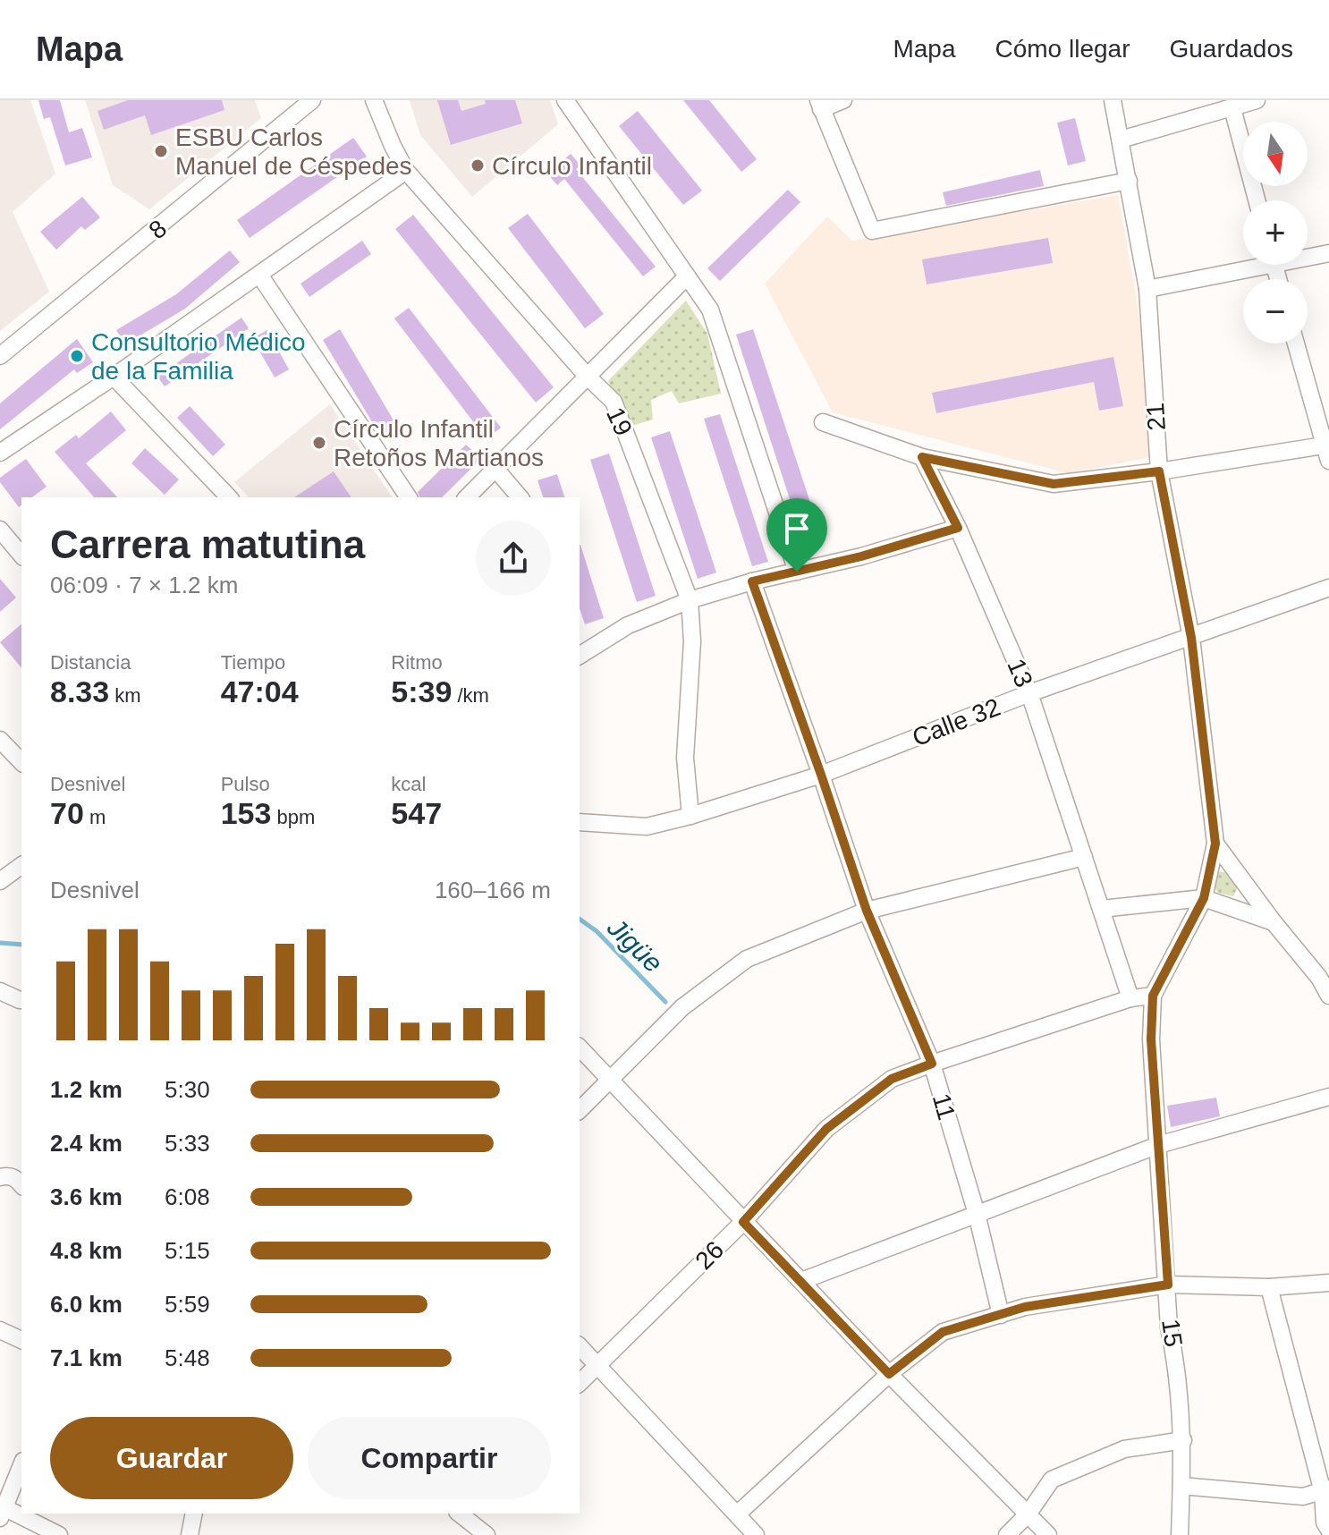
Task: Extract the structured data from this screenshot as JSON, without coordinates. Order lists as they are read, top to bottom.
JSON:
{
  "streets": {
    "street": [
      "8",
      "21",
      "19",
      "13",
      "Calle 32",
      "11",
      "26",
      "15"
    ]
  },
  "crossings": [
    ["21", "Calle 32"],
    ["21", "15"],
    ["19", "Calle 32"],
    ["13", "Calle 32"],
    ["13", "26"],
    ["Calle 32", "11"],
    ["11", "26"],
    ["26", "15"]
  ],
  "water": ["Jigüe"],
  "places": [
    "ESBU Carlos Manuel de Céspedes",
    "Círculo Infantil",
    "Consultorio Médico de la Familia",
    "Círculo Infantil Retoños Martianos"
  ],
  "north": "bottom",
  "page": {
    "header": "Mapa",
    "nav": ["Mapa", "Cómo llegar", "Guardados"],
    "map_buttons": ["+", "−"],
    "heading": ["Carrera matutina", "06:09 · 7 × 1.2 km"],
    "stats": [
      ["Distancia", "8.33 km"],
      ["Tiempo", "47:04"],
      ["Ritmo", "5:39 /km"],
      ["Desnivel", "70 m"],
      ["Pulso", "153 bpm"],
      ["kcal", "547"]
    ],
    "chart": ["Desnivel", "160–166 m"],
    "list": [
      {
        "name": "1.2 km",
        "note": "5:30"
      },
      {
        "name": "2.4 km",
        "note": "5:33"
      },
      {
        "name": "3.6 km",
        "note": "6:08"
      },
      {
        "name": "4.8 km",
        "note": "5:15"
      },
      {
        "name": "6.0 km",
        "note": "5:59"
      },
      {
        "name": "7.1 km",
        "note": "5:48"
      }
    ],
    "buttons": ["Guardar", "Compartir"]
  }
}
